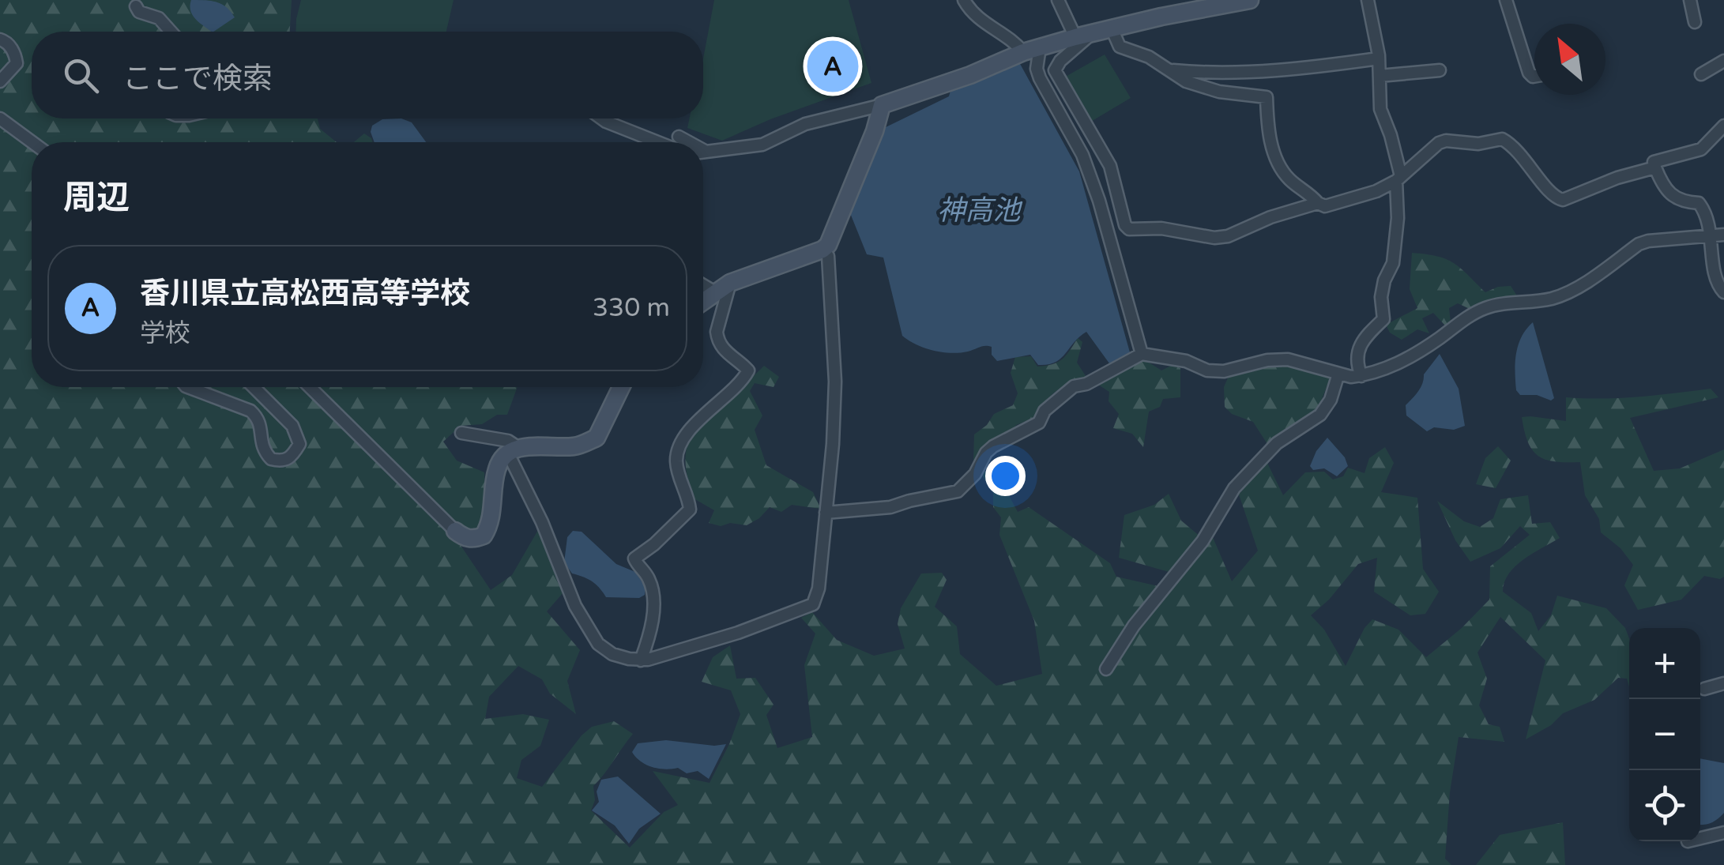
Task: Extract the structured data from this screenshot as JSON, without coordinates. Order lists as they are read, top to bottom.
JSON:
{
  "water": ["神高池"],
  "north": "top left",
  "page": {
    "search": "ここで検索",
    "pins": "A",
    "heading": "周辺",
    "list": [
      {
        "mark": "A",
        "name": "香川県立高松西高等学校",
        "note": "学校",
        "value": "330 m"
      }
    ],
    "map_buttons": ["+", "−"]
  }
}
